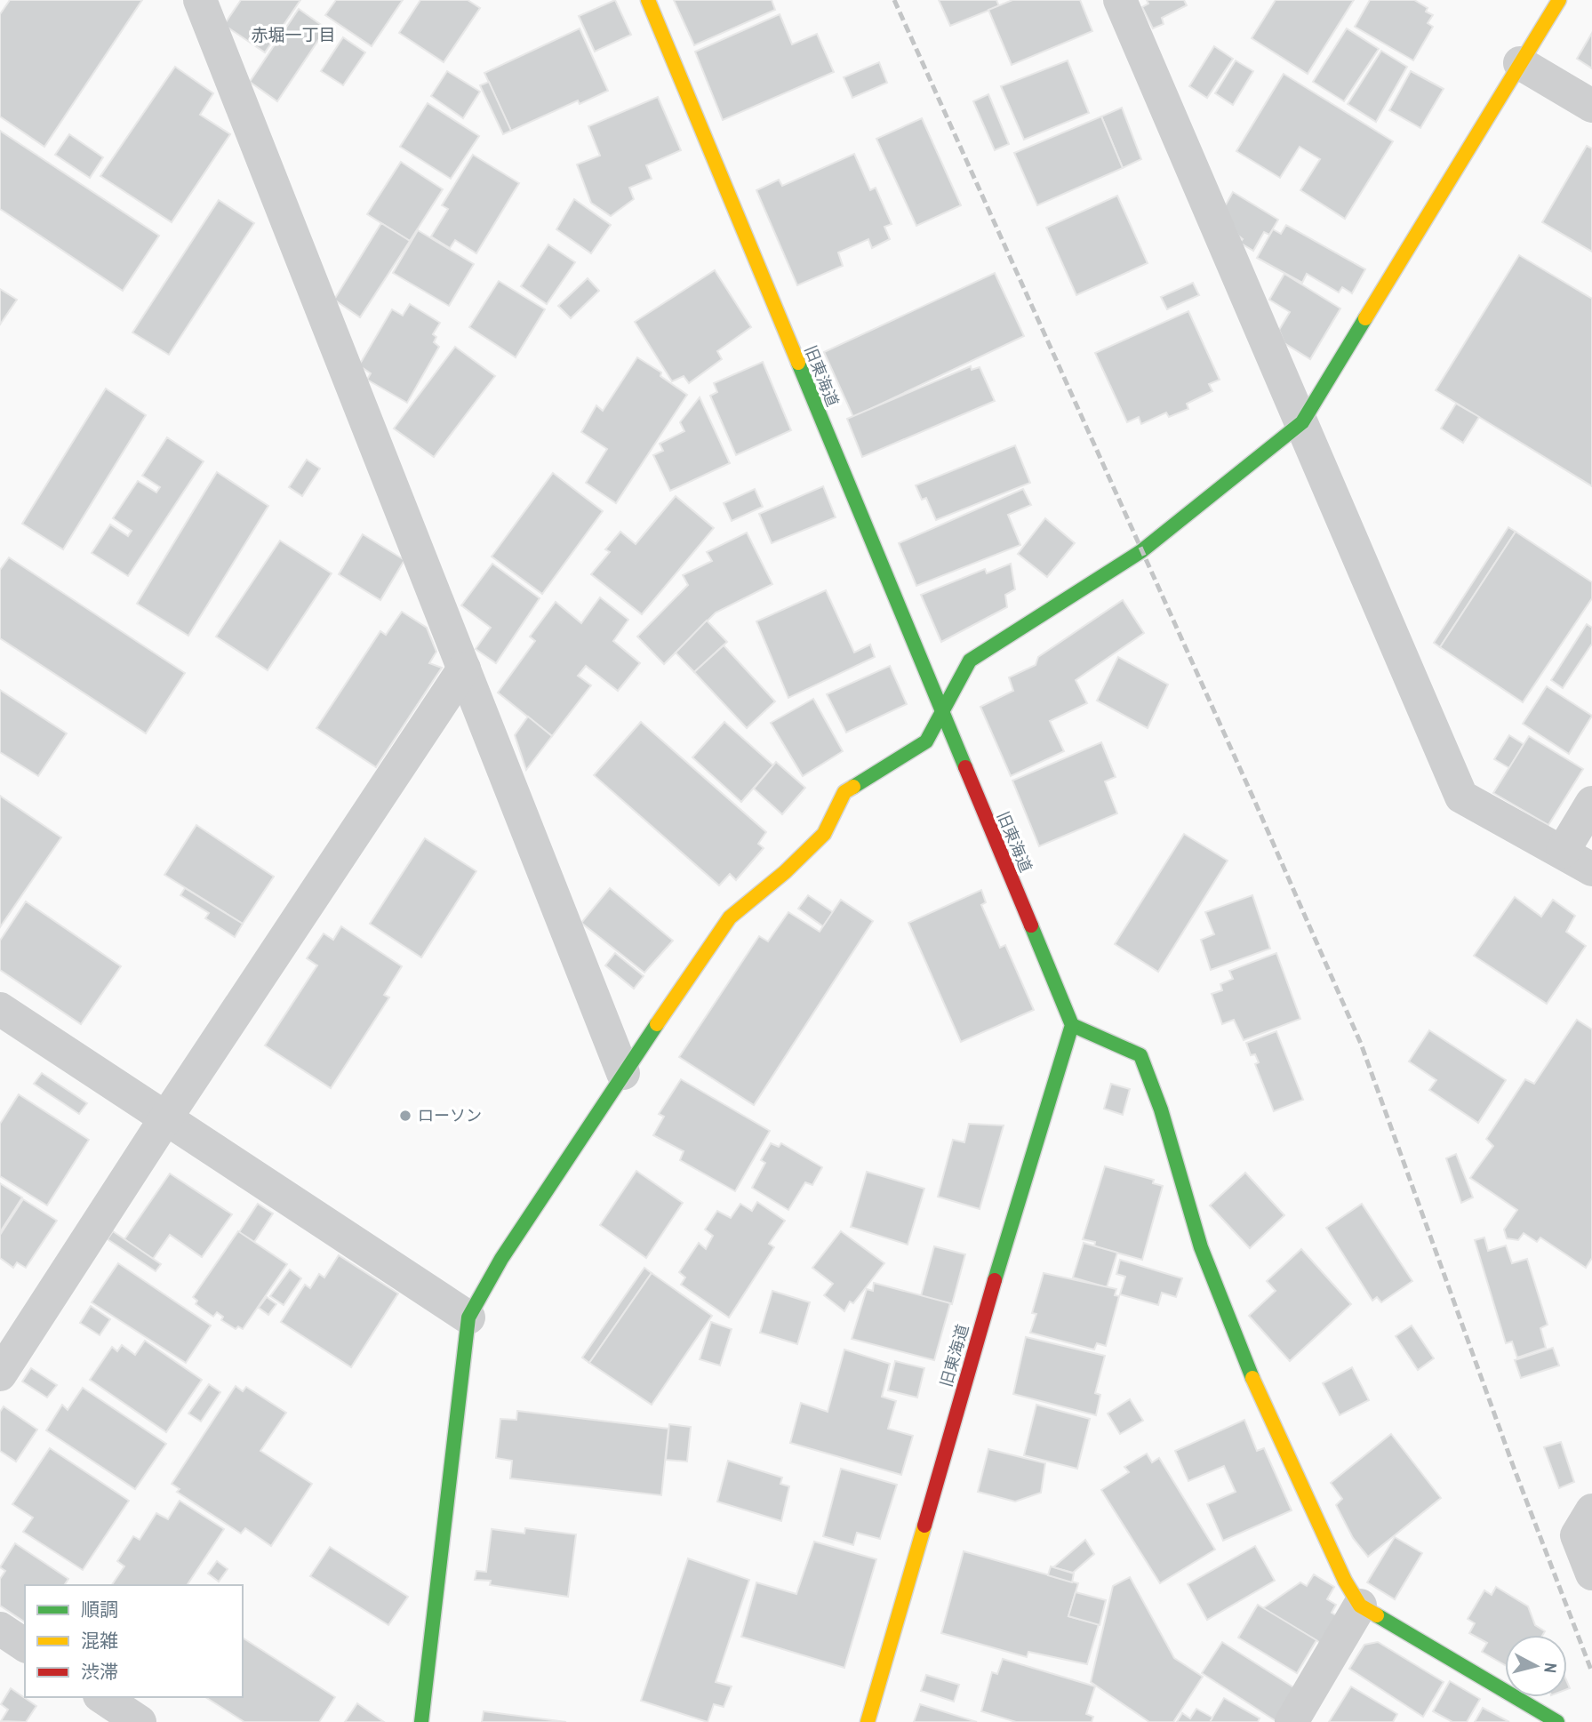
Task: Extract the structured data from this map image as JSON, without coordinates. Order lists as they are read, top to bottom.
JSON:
{
  "streets": {
    "street": ["旧東海道"]
  },
  "districts": ["赤堀一丁目"],
  "places": ["ローソン"],
  "legend": ["順調", "混雑", "渋滞"],
  "north": "right"
}
